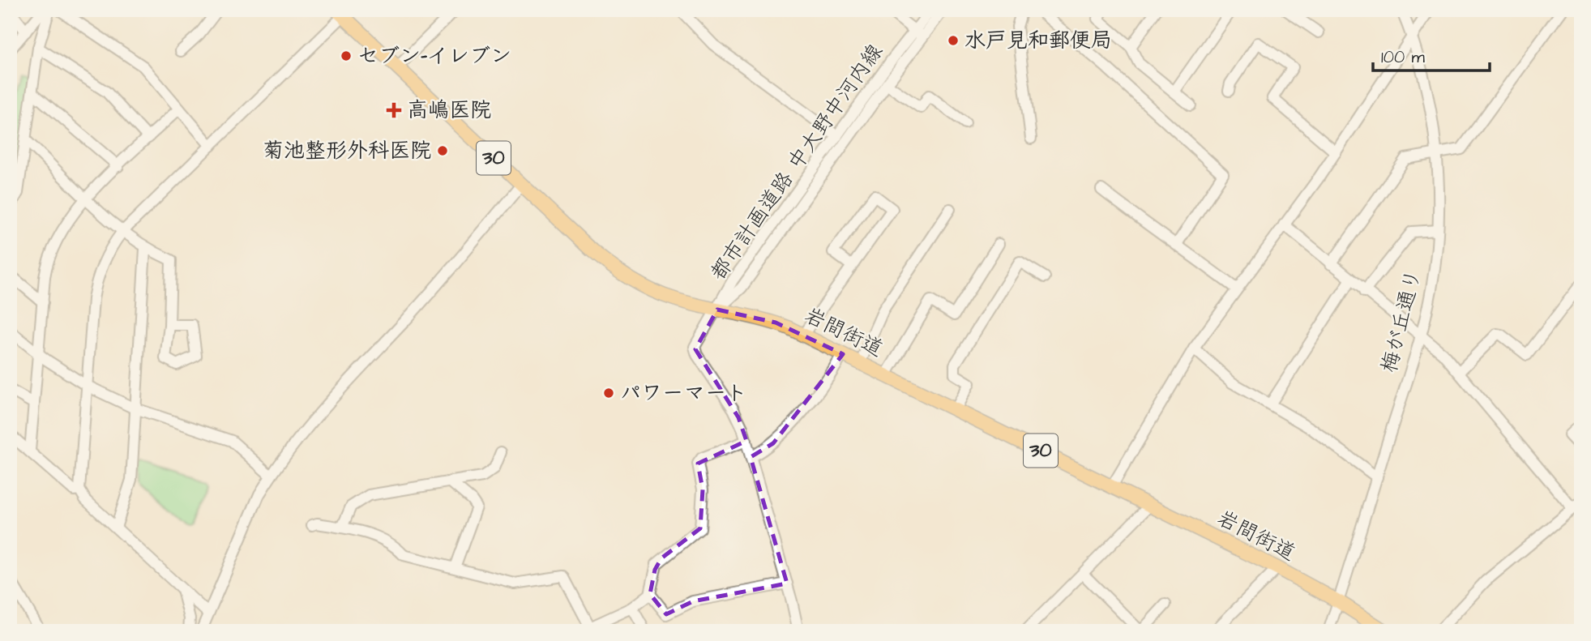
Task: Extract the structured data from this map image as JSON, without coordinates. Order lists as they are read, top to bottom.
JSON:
{
  "streets": {
    "main road": ["30", "岩間街道"],
    "street": ["都市計画道路 中大野中河内線", "梅が丘通り"]
  },
  "crossings": [
    ["都市計画道路 中大野中河内線", "岩間街道"],
    ["梅が丘通り", "岩間街道"]
  ],
  "places": {
    "other": [
      "水戸見和郵便局",
      "セブン-イレブン",
      "菊池整形外科医院",
      "パワーマート"
    ],
    "health": ["高嶋医院"]
  },
  "scale_bar": "100 m"
}
